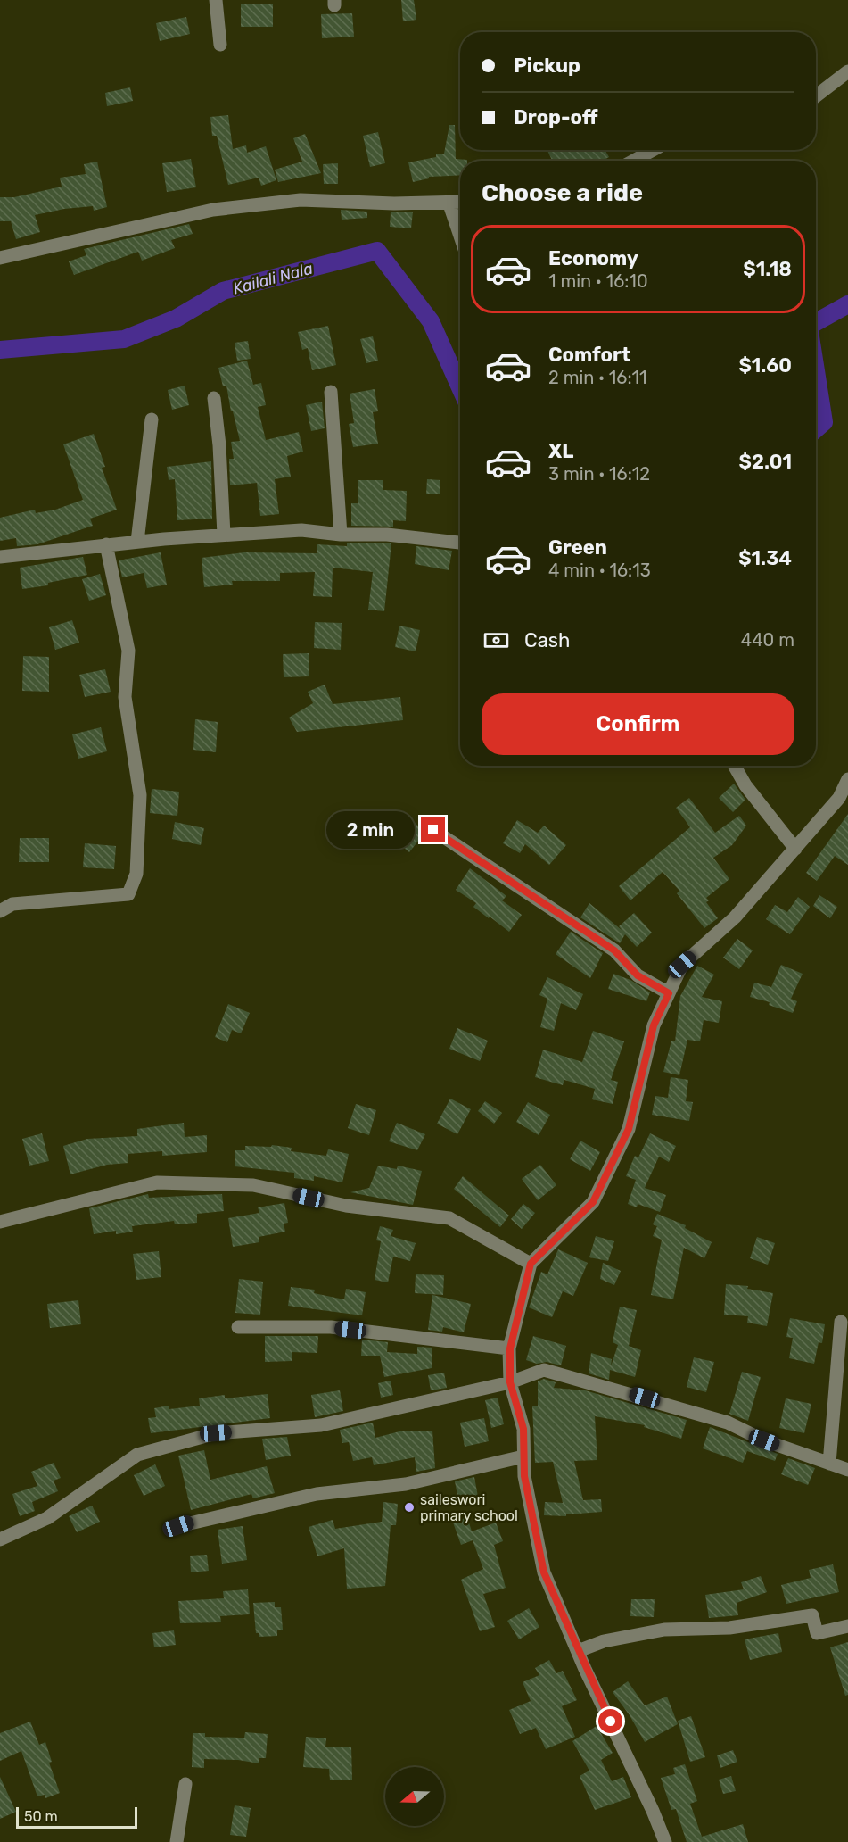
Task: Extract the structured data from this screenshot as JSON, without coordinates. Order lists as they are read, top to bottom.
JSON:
{
  "water": ["Kailali Nala"],
  "places": ["saileswori primary school"],
  "scale_bar": "50 m",
  "north": "left",
  "page": {
    "banner": ["Pickup", "Drop-off"],
    "heading": "Choose a ride",
    "list": [
      {
        "name": "Economy",
        "note": "1 min · 16:10",
        "value": "$1.18"
      },
      {
        "name": "Comfort",
        "note": "2 min · 16:11",
        "value": "$1.60"
      },
      {
        "name": "XL",
        "note": "3 min · 16:12",
        "value": "$2.01"
      },
      {
        "name": "Green",
        "note": "4 min · 16:13",
        "value": "$1.34"
      }
    ],
    "pay": ["Cash", "440 m"],
    "buttons": "Confirm",
    "bubble": "2 min",
    "scale": "50 m"
  }
}
